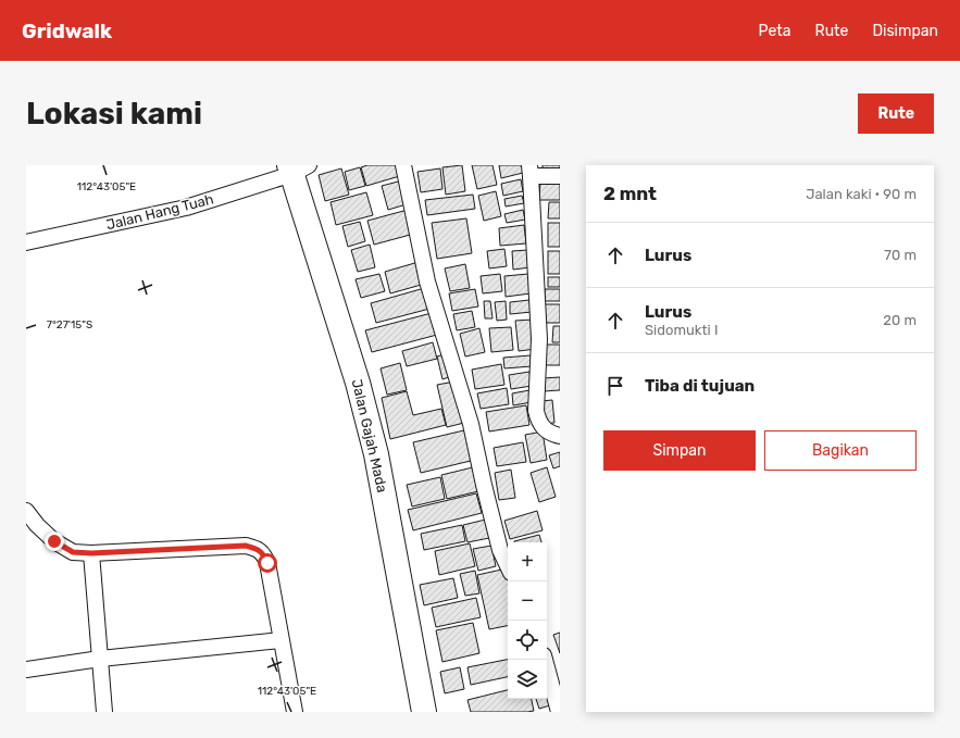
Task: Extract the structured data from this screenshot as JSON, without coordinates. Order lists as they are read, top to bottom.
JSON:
{
  "streets": {
    "highway": ["Jalan Gajah Mada"],
    "street": ["Jalan Hang Tuah"]
  },
  "crossings": [
    ["Jalan Hang Tuah", "Jalan Gajah Mada"]
  ],
  "page": {
    "header": "Gridwalk",
    "nav": ["Peta", "Rute", "Disimpan"],
    "buttons": [
      "Rute",
      ["Simpan", "Bagikan"]
    ],
    "title": "Lokasi kami",
    "heading": ["2 mnt", "Jalan kaki · 90 m"],
    "list": [
      ["Lurus", "70 m"],
      ["Lurus", "Sidomukti I", "20 m"],
      "Tiba di tujuan"
    ],
    "map_buttons": ["+", "−"]
  },
  "coordinates": ["112°43'05\"E", "7°27'15\"S"]
}
